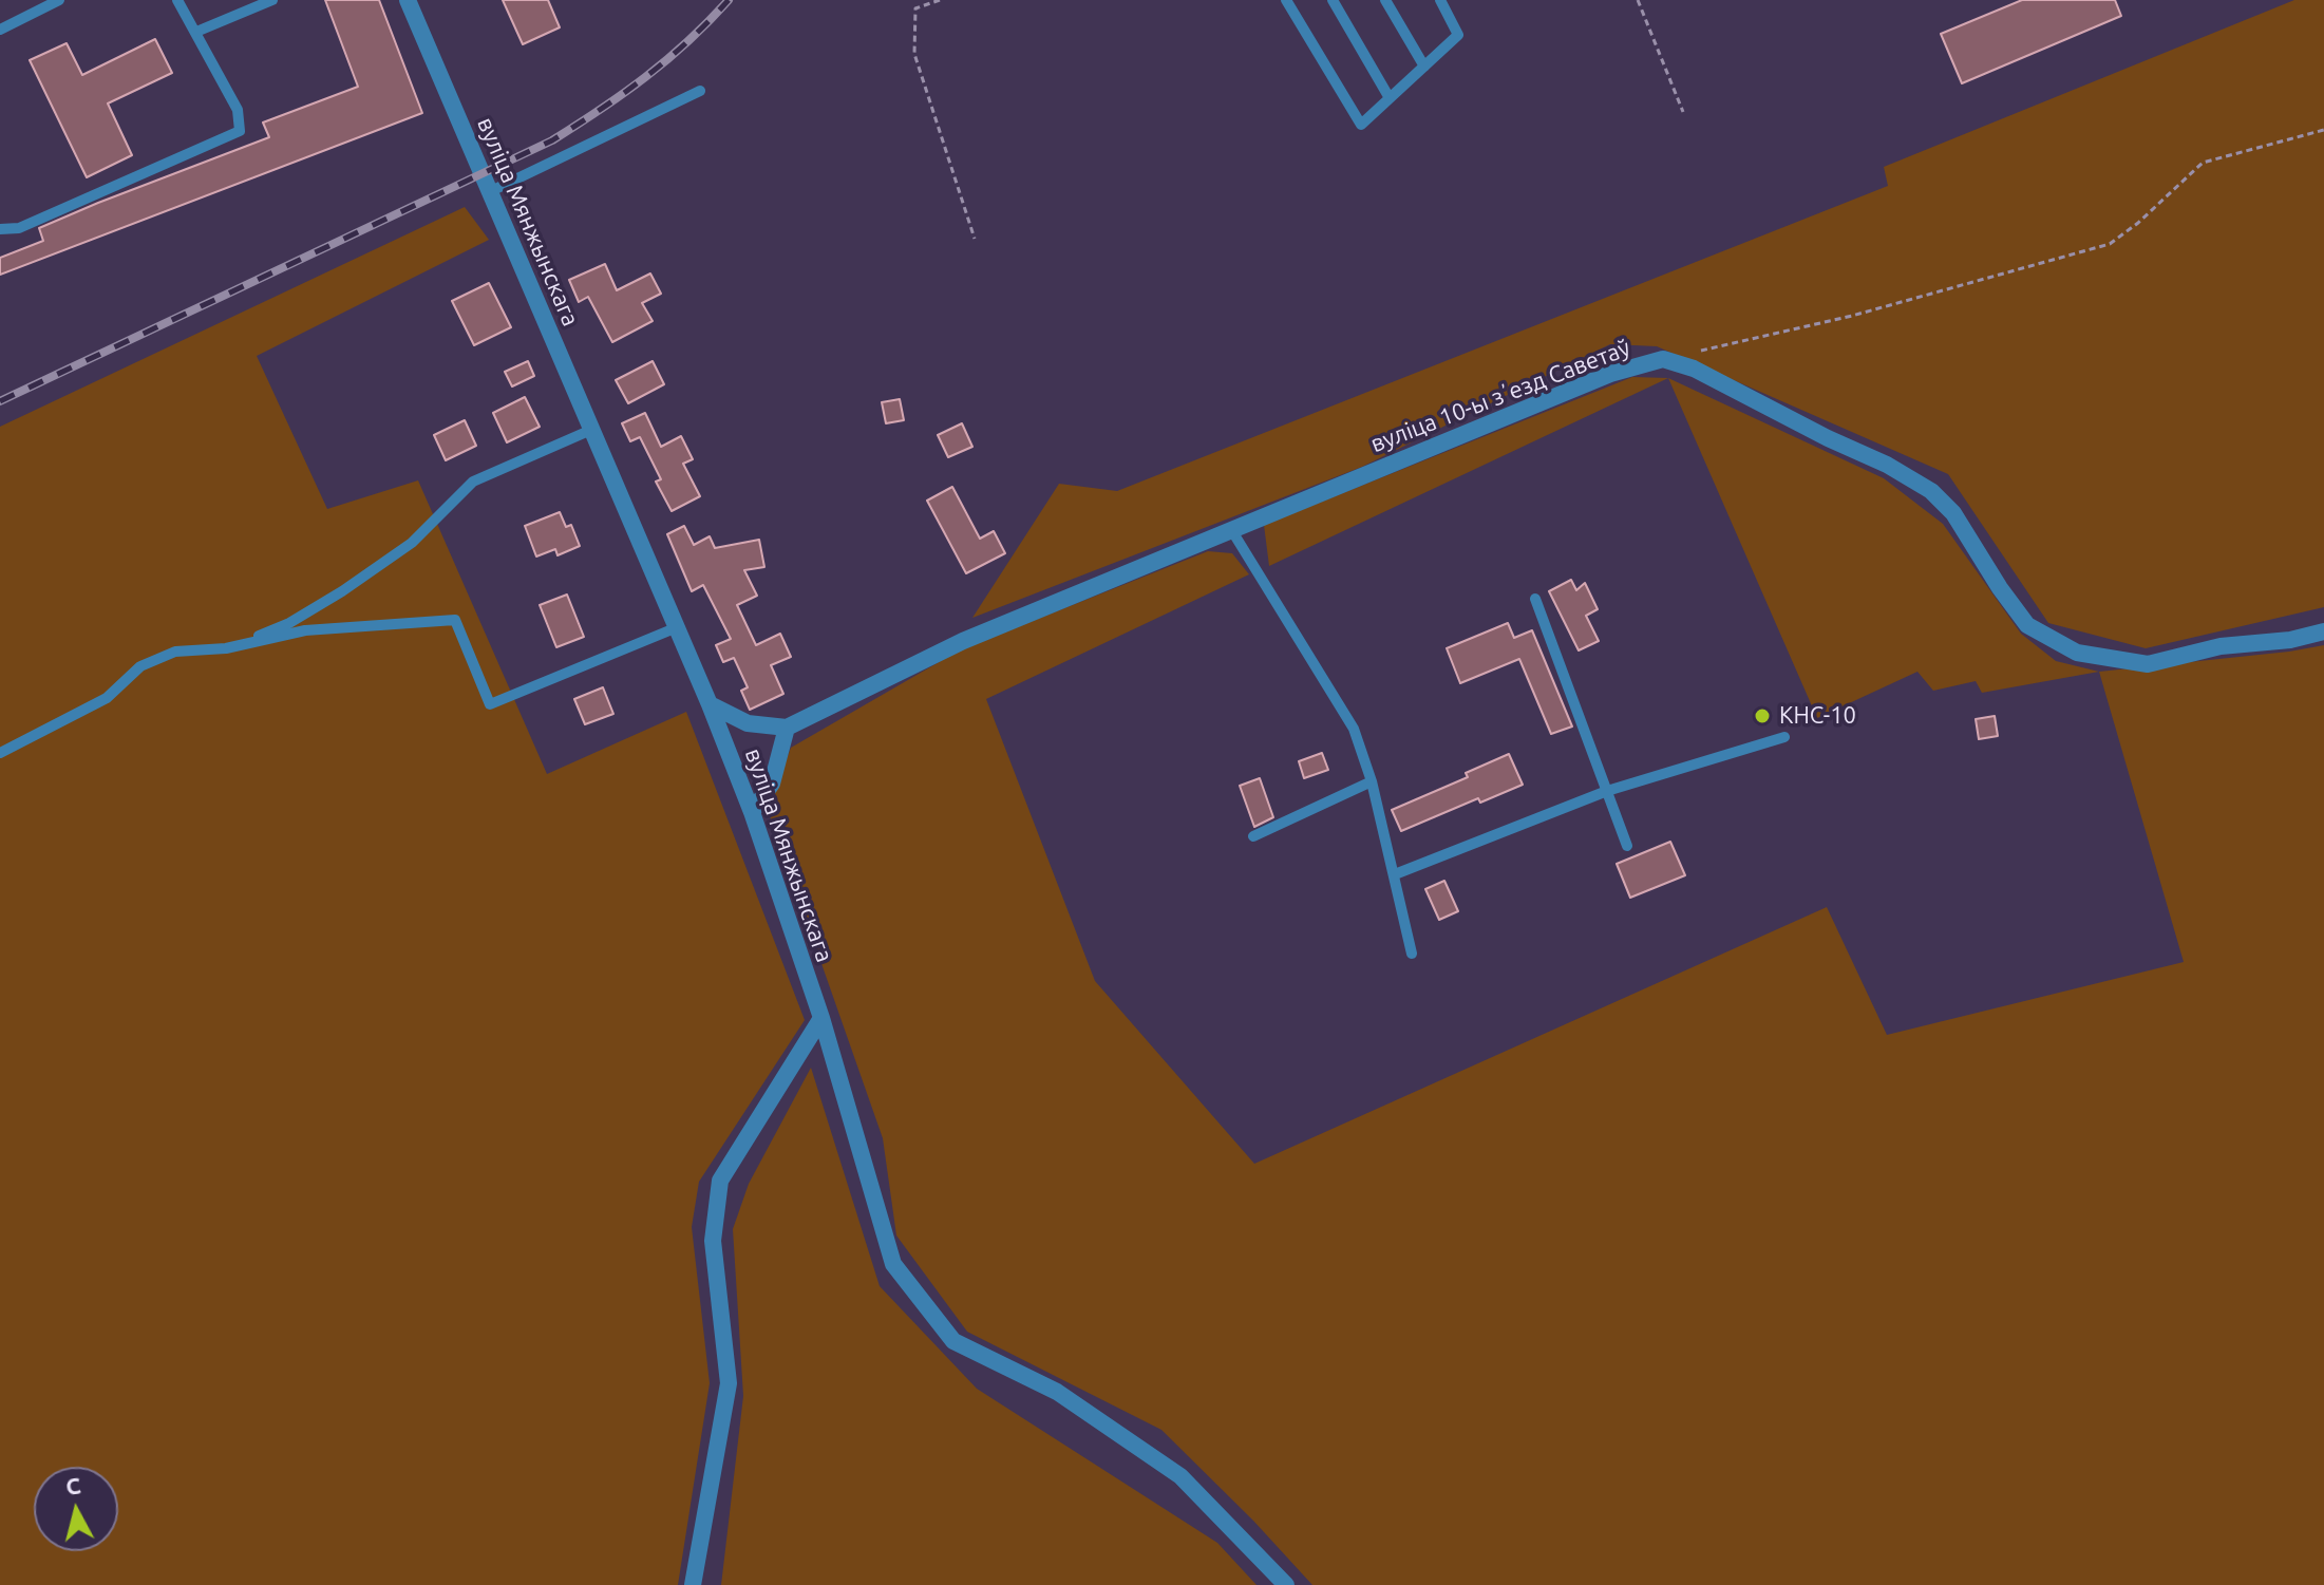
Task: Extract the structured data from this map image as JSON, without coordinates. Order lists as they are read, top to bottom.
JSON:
{
  "streets": {
    "street": ["вуліца Мянжынскага", "вуліца 10-ы зʼезд Саветаў"]
  },
  "places": ["КНС-10"],
  "north": "top"
}
